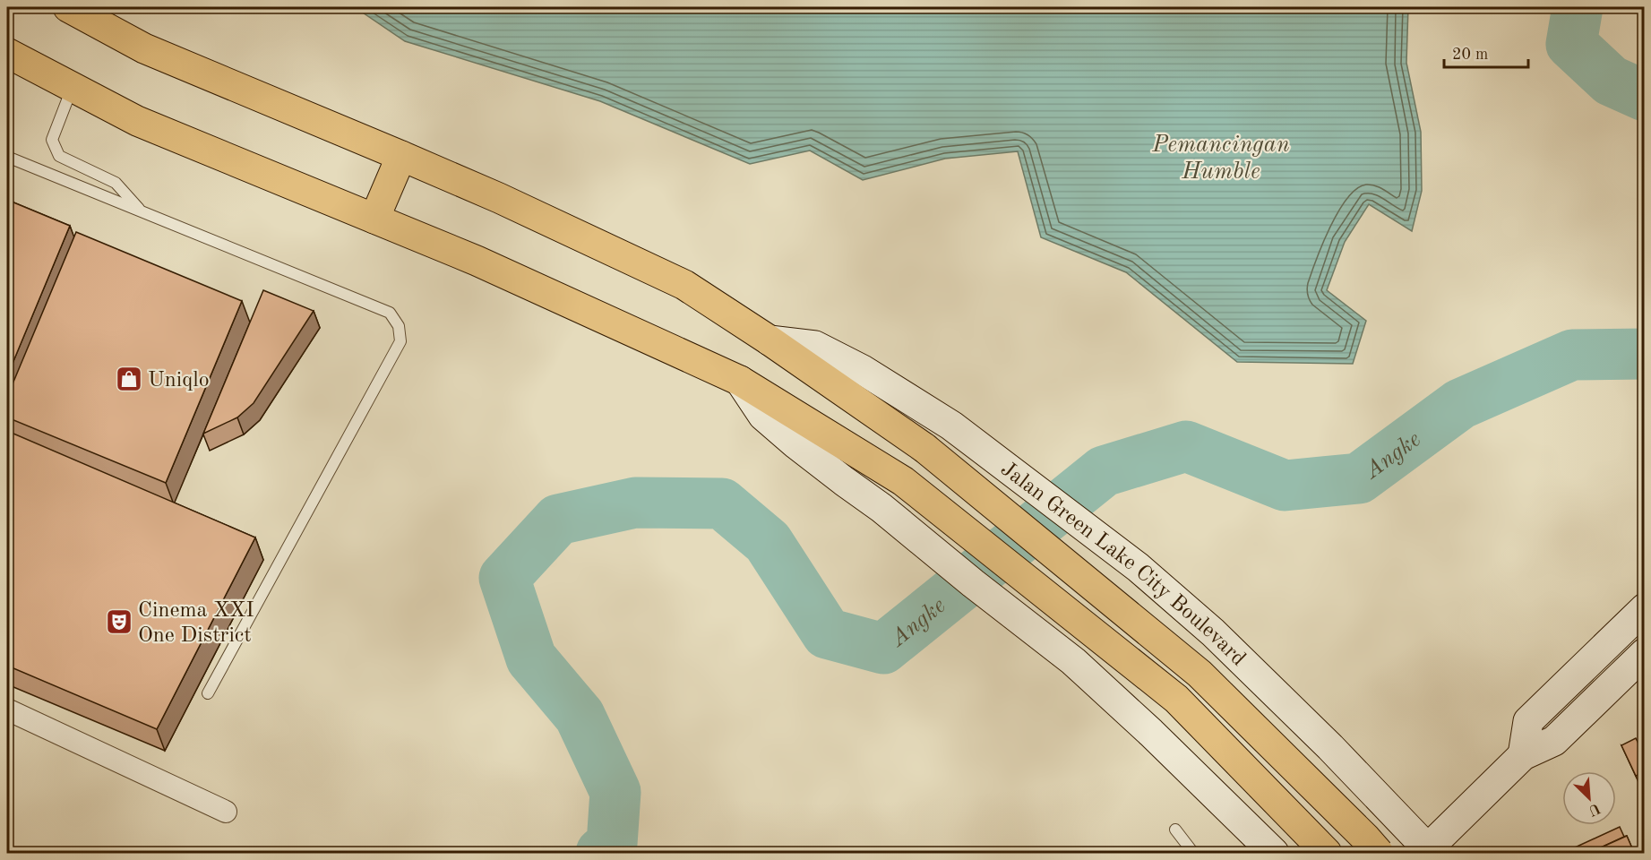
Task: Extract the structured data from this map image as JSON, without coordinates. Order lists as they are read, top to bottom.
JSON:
{
  "streets": {
    "street": ["Jalan Green Lake City Boulevard"]
  },
  "water": ["Pemancingan Humble", "Angke"],
  "places": {
    "shop": ["Uniqlo"],
    "theatre": ["Cinema XXI One District"]
  },
  "scale_bar": "20 m",
  "north": "bottom right"
}
